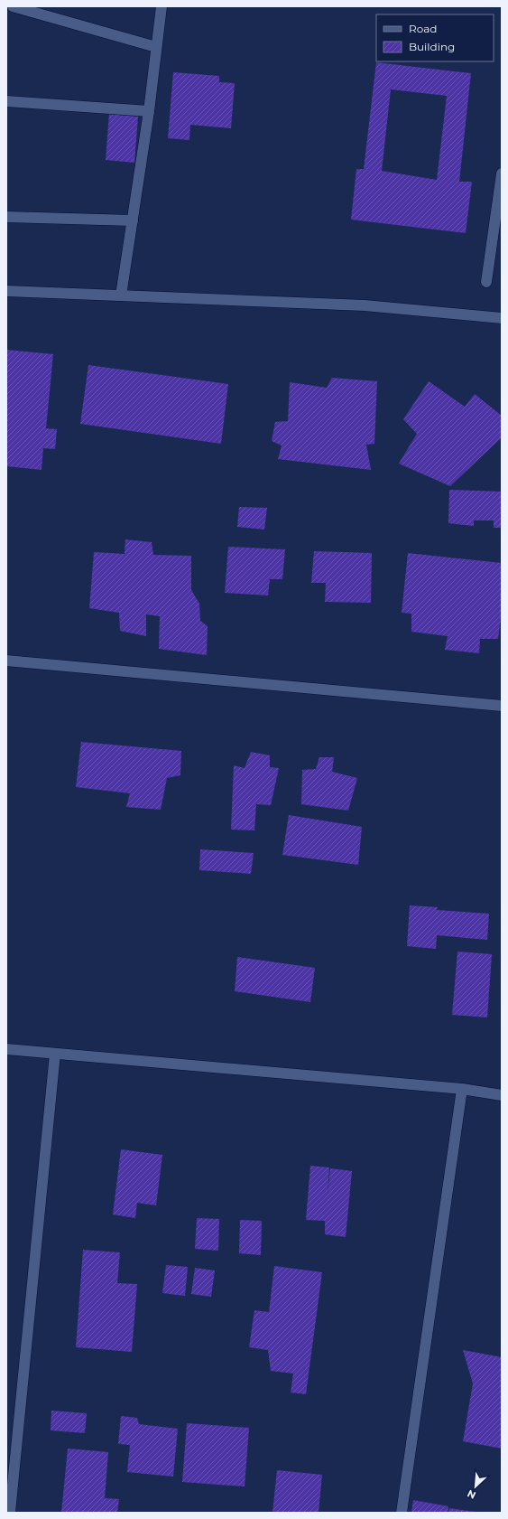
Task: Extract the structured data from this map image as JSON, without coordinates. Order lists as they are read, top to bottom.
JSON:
{
  "legend": ["Road", "Building"],
  "north": "bottom left"
}
